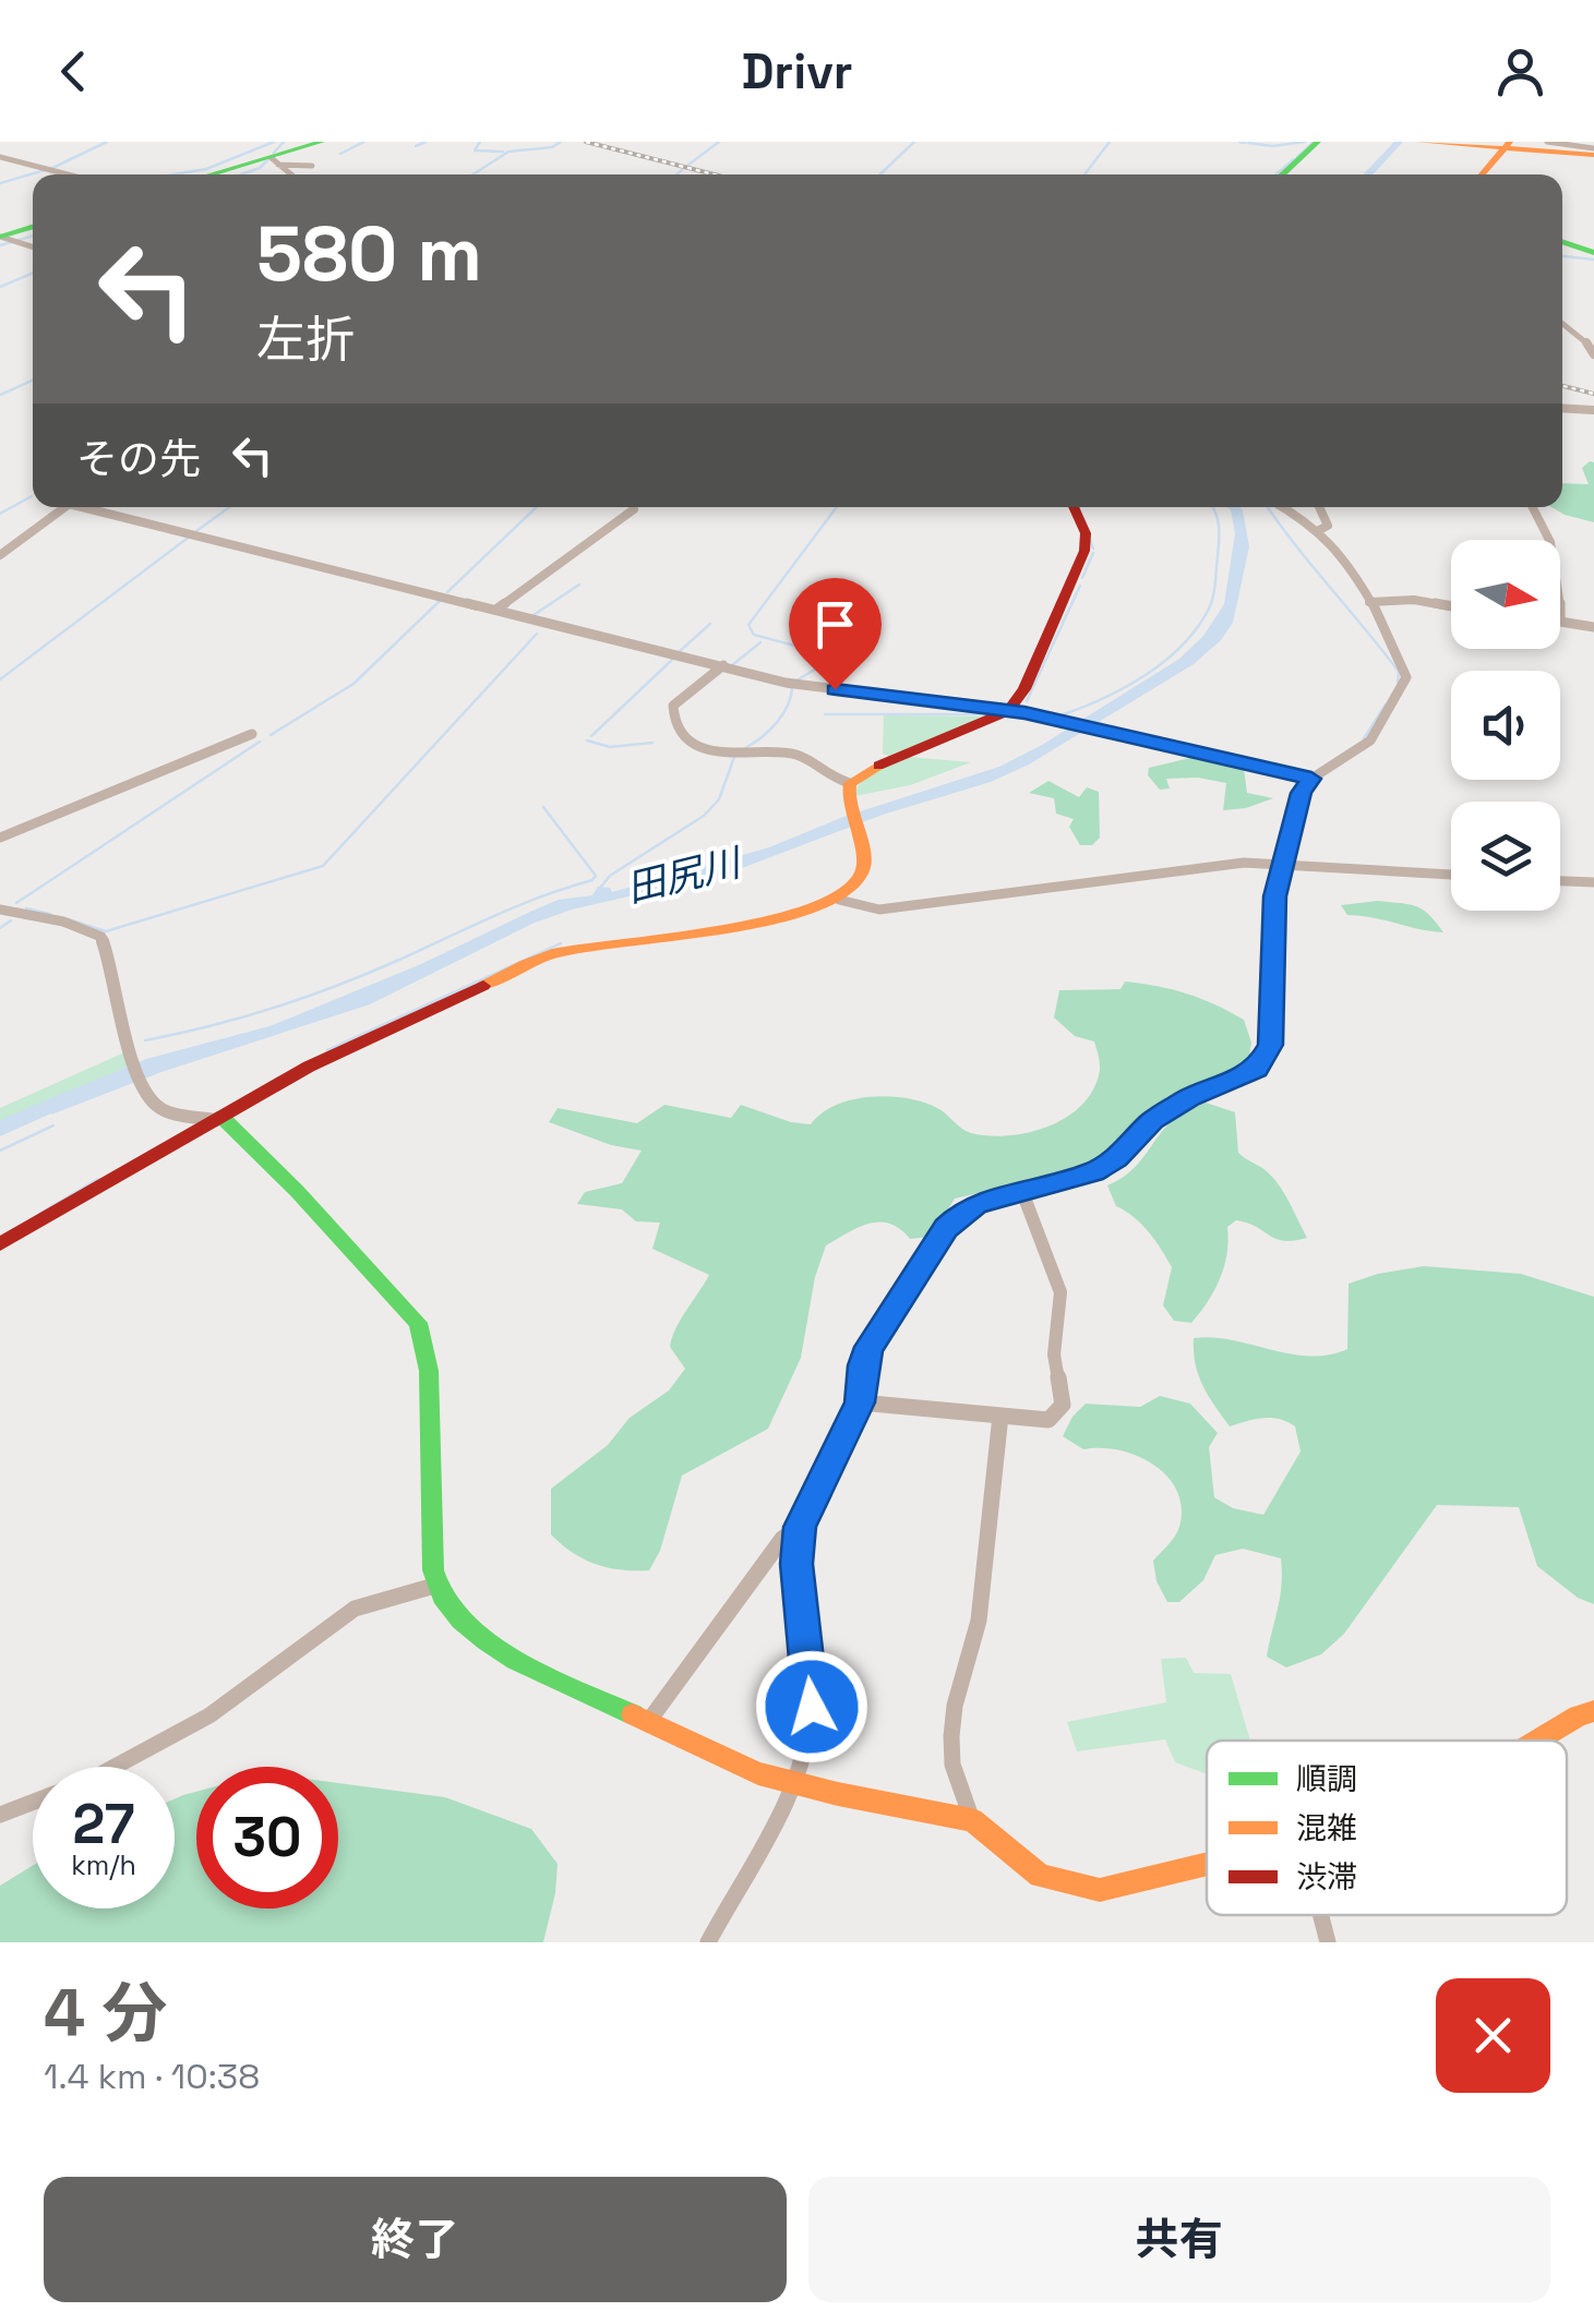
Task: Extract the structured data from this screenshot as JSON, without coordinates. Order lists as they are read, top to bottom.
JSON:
{
  "water": ["田尻川"],
  "legend": ["順調", "混雑", "渋滞"],
  "north": "right",
  "page": {
    "header": "Drivr",
    "turn": ["580 m", "左折"],
    "then": "その先",
    "speed": "27 km/h",
    "limit": "30",
    "heading": ["4 分", "1.4 km · 10:38"],
    "buttons": ["終了", "共有"]
  }
}
